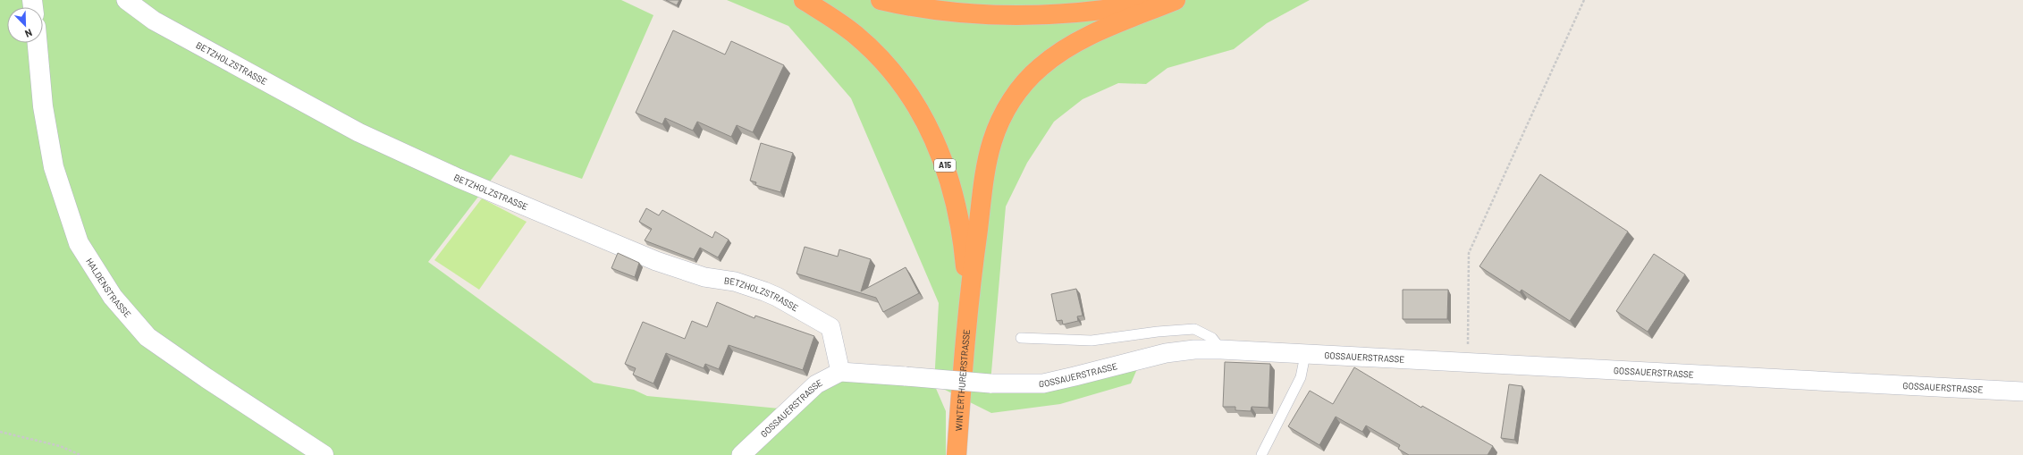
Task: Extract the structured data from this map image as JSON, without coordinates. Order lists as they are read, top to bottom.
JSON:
{
  "streets": {
    "highway": ["A15", "WINTERTHURERSTRASSE"],
    "street": ["BETZHOLZSTRASSE", "HALDENSTRASSE", "GOSSAUERSTRASSE"]
  },
  "crossings": [
    ["BETZHOLZSTRASSE", "GOSSAUERSTRASSE"],
    ["A15", "WINTERTHURERSTRASSE"]
  ],
  "north": "bottom right"
}
